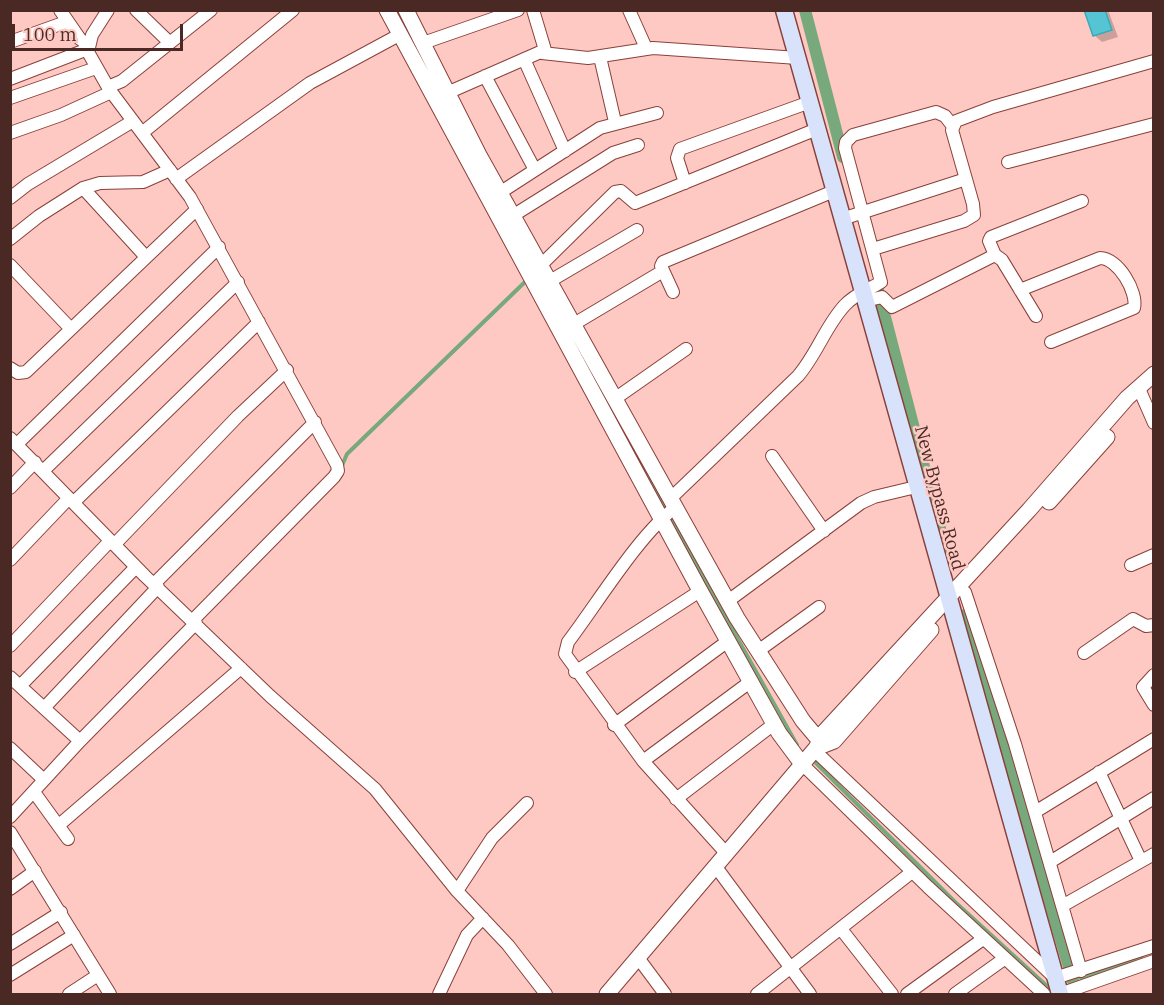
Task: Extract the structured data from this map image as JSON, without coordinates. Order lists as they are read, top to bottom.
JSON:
{
  "streets": {
    "main road": ["New Bypass Road"]
  },
  "scale_bar": "100 m"
}
